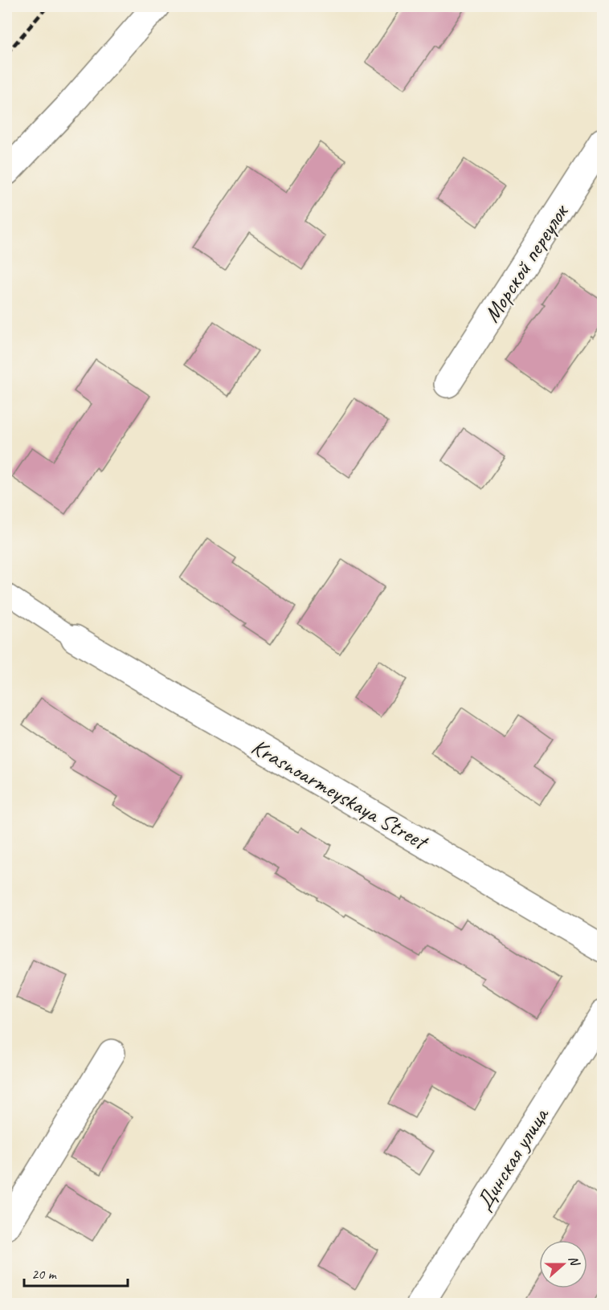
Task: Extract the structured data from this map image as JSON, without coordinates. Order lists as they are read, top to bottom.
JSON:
{
  "streets": {
    "street": ["Морской переулок", "Krasnoarmeyskaya Street", "Динская улица"]
  },
  "scale_bar": "20 m",
  "north": "right"
}
